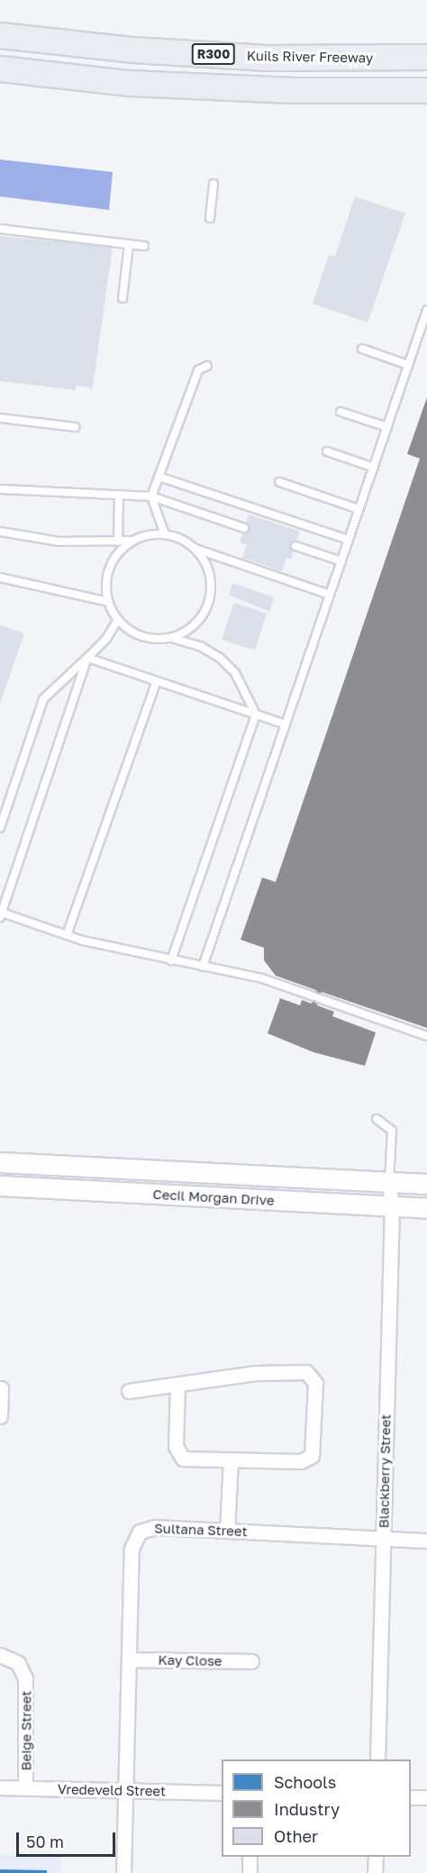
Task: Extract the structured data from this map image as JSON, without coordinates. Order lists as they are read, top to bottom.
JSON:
{
  "streets": {
    "highway": ["R300", "Kuils River Freeway"],
    "street": [
      "Cecil Morgan Drive",
      "Blackberry Street",
      "Sultana Street",
      "Kay Close",
      "Beige Street",
      "Vredeveld Street"
    ]
  },
  "crossings": [
    ["Cecil Morgan Drive", "Blackberry Street"],
    ["Blackberry Street", "Sultana Street"],
    ["Sultana Street", "Kay Close"],
    ["Sultana Street", "Vredeveld Street"],
    ["Beige Street", "Vredeveld Street"]
  ],
  "legend": ["Schools", "Industry", "Other"],
  "scale_bar": "50 m"
}
